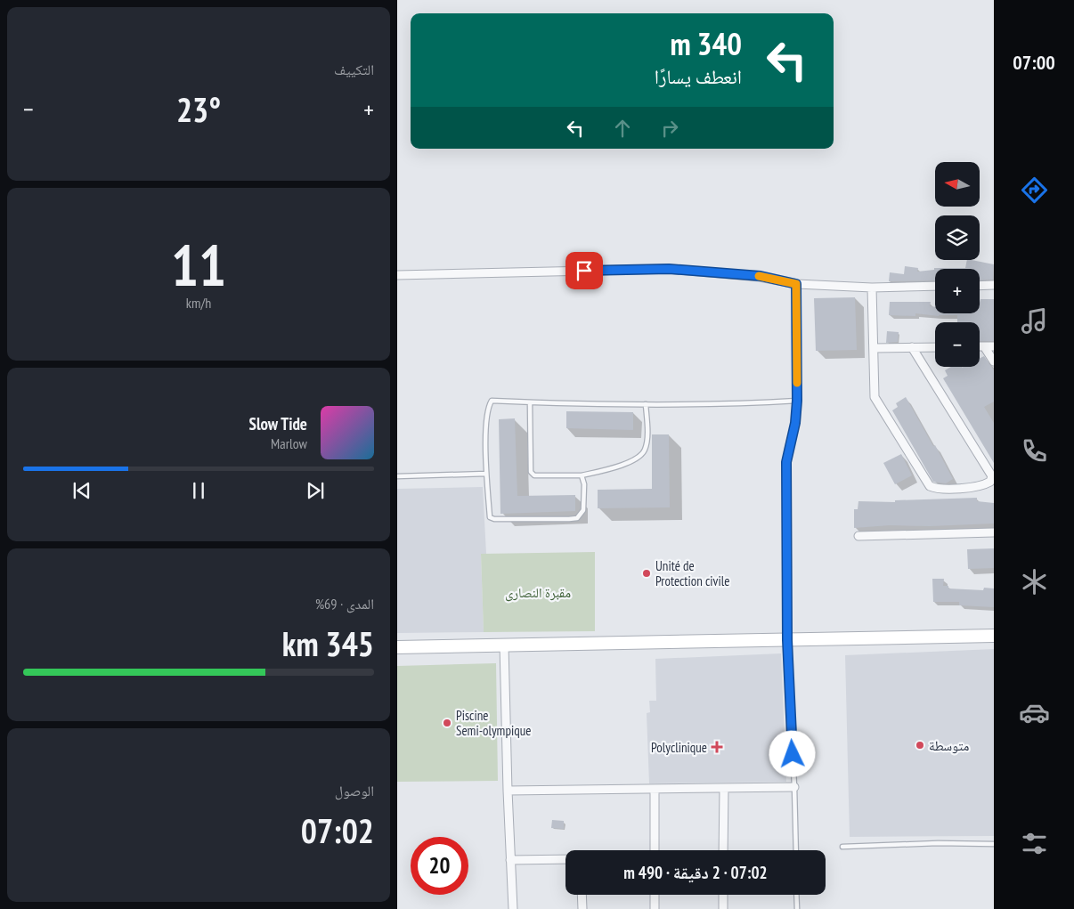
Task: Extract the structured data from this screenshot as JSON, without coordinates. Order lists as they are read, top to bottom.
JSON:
{
  "parks": ["مقبرة النصارى"],
  "places": {
    "other": ["Unité de Protection civile", "Piscine Semi-olympique", "متوسطة"],
    "health": ["Polyclinique"]
  },
  "north": "left",
  "page": {
    "tabs": "07:00",
    "tile": [
      "التكييف",
      ["11", "km/h"],
      ["المدى · 69%", "345 km"],
      ["الوصول", "07:02"]
    ],
    "turn": ["340 m", "انعطف يسارًا"],
    "heat": ["−", "23°", "+"],
    "map_buttons": ["+", "−"],
    "song": ["Slow Tide", "Marlow"],
    "limit": "20",
    "trip": "07:02 · 2 دقيقة · 490 m"
  }
}
